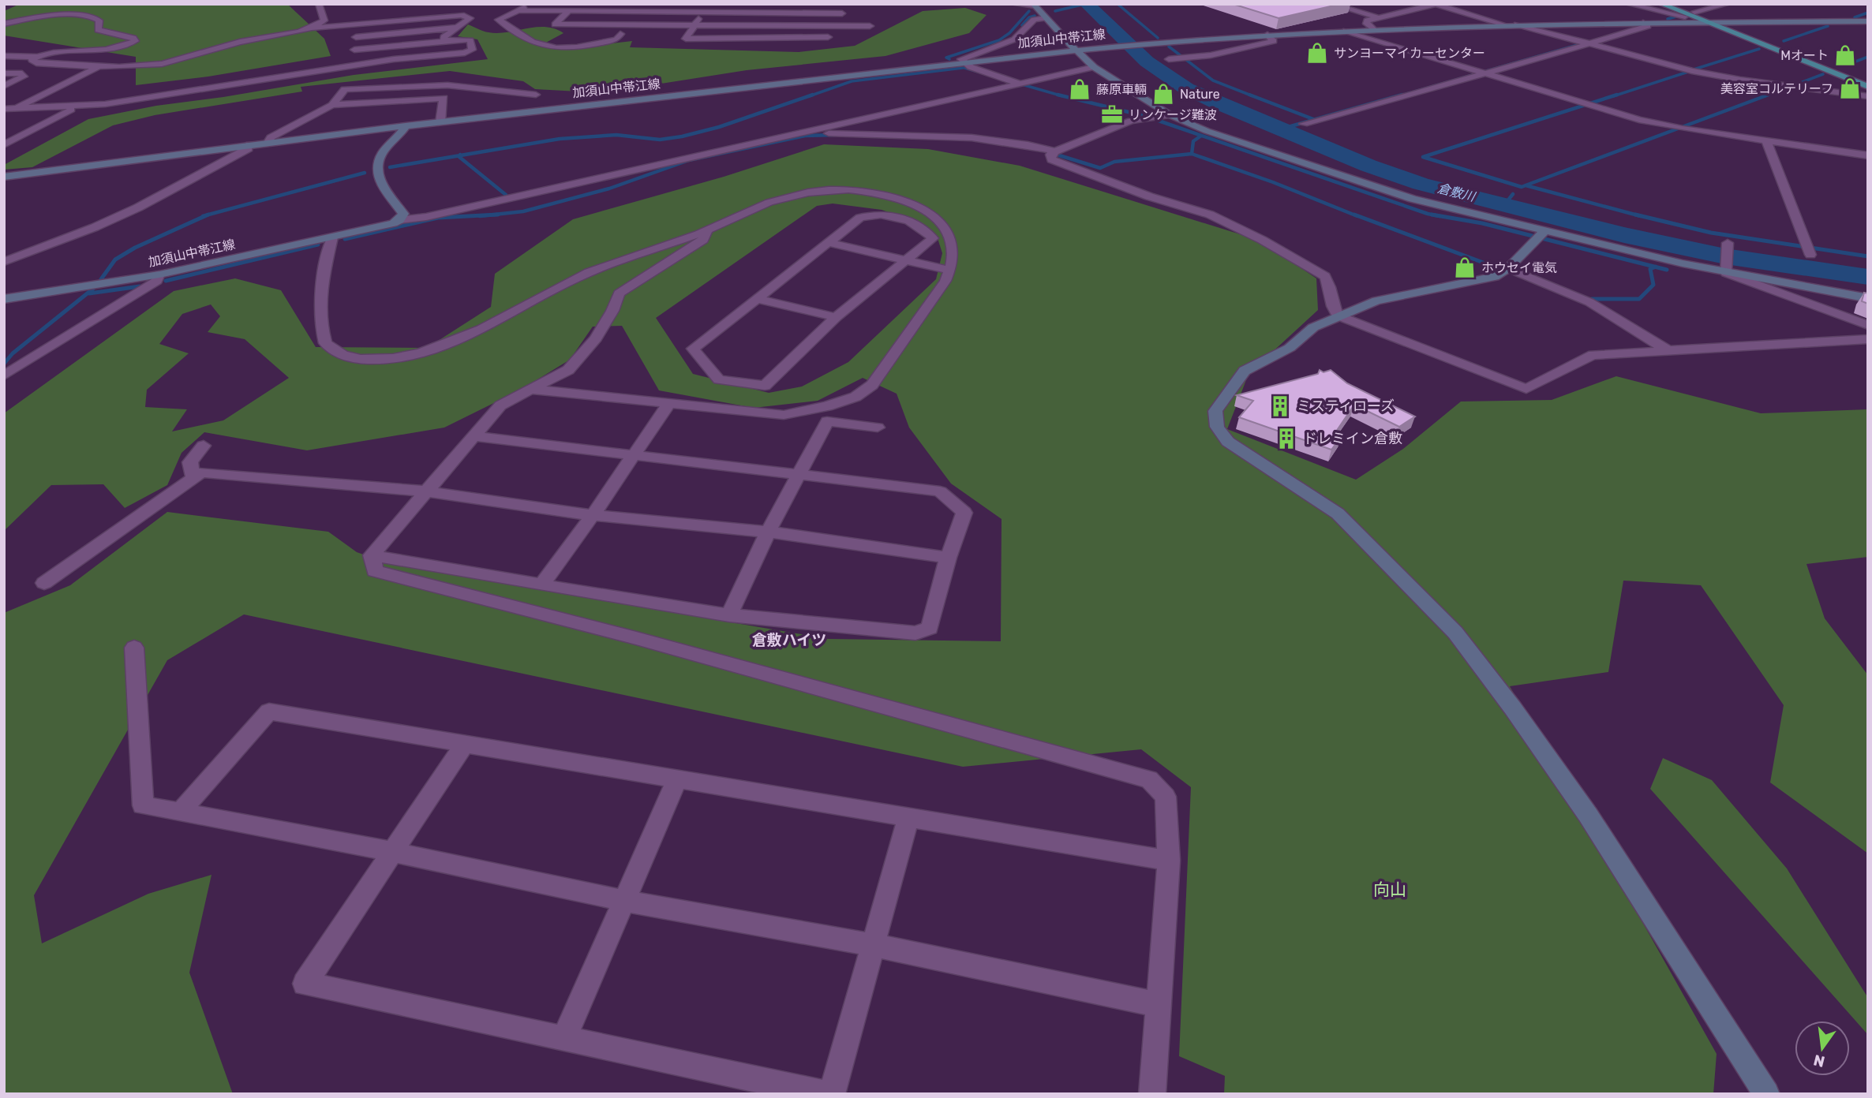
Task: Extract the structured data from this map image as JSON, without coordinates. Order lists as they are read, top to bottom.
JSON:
{
  "streets": {
    "main road": ["加須山中帯江線"]
  },
  "districts": ["倉敷ハイツ"],
  "water": ["倉敷川"],
  "parks": ["向山"],
  "places": {
    "shop": [
      "サンヨーマイカーセンター",
      "Mオート",
      "美容室コルテリーフ",
      "藤原車輛",
      "Nature",
      "ホウセイ電気"
    ],
    "office": ["リンケージ難波"],
    "building": ["ミスティローズ", "ドレミイン倉敷"]
  },
  "north": "bottom"
}
